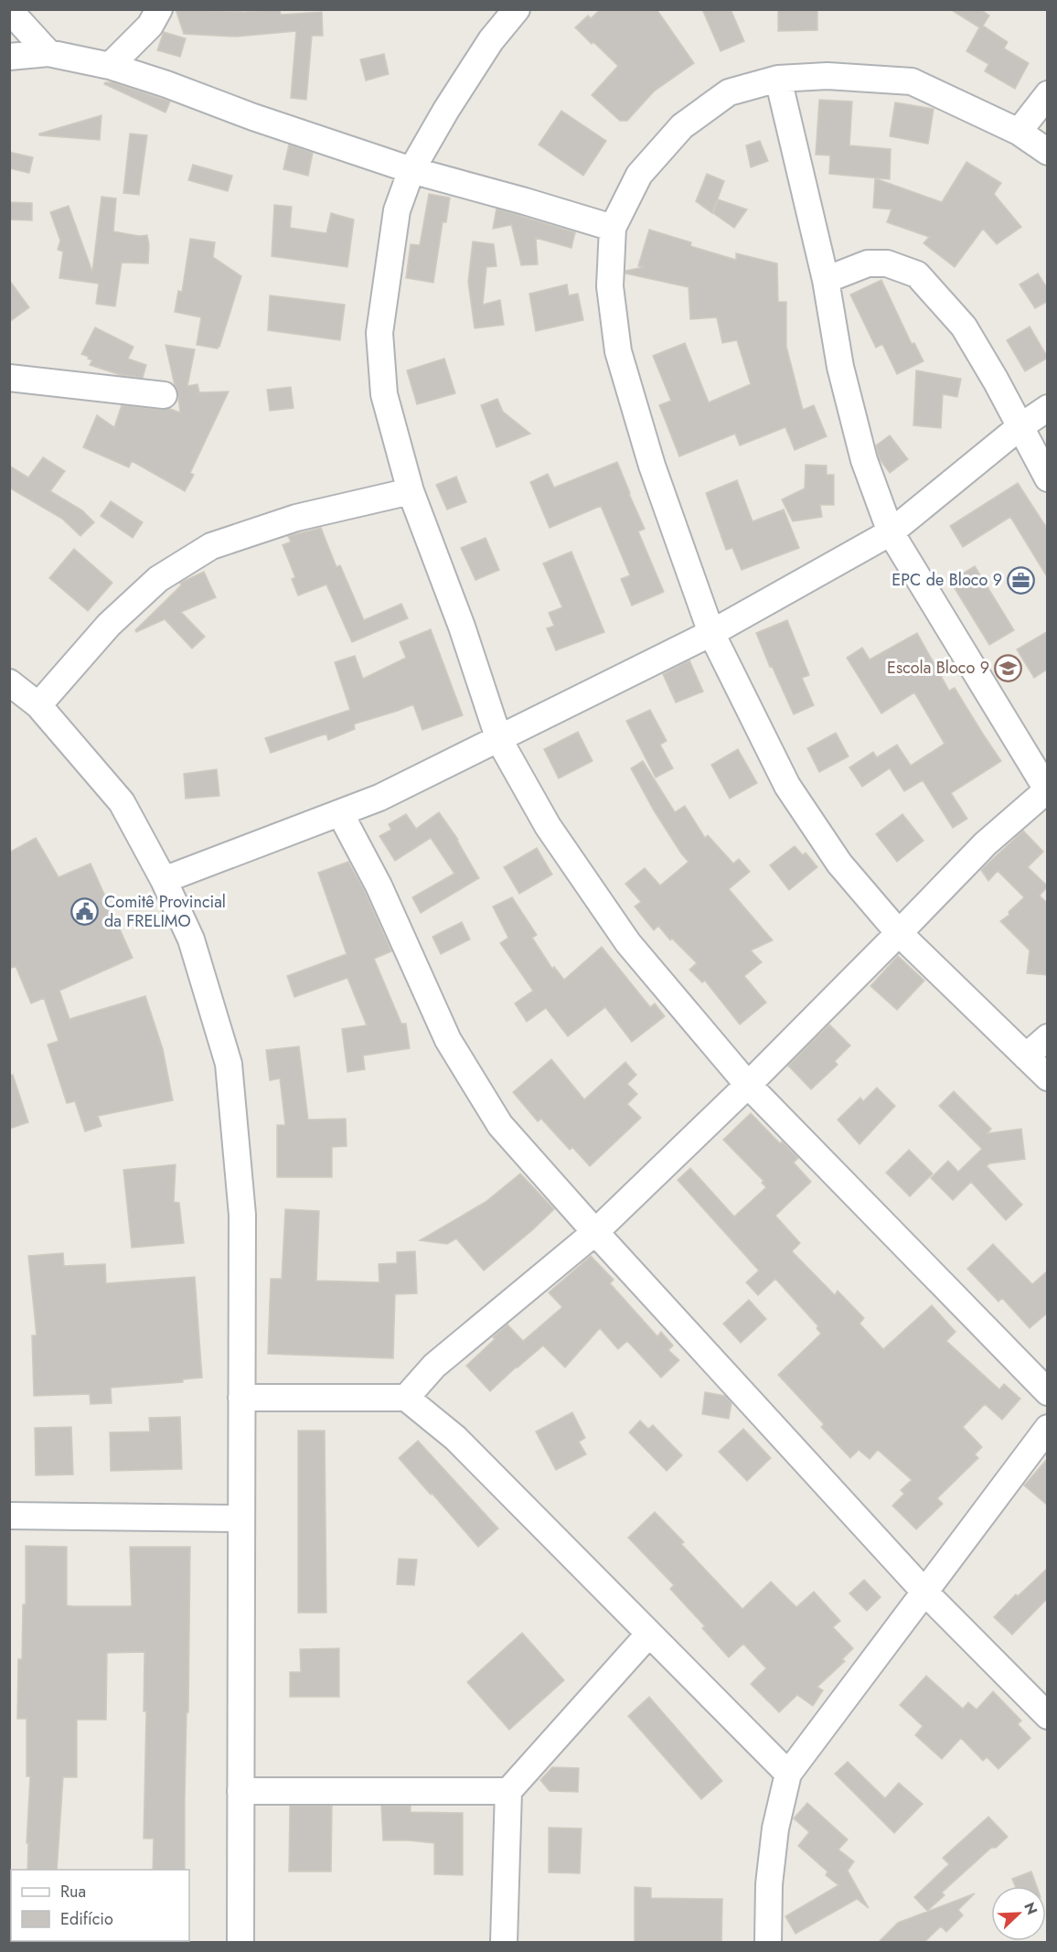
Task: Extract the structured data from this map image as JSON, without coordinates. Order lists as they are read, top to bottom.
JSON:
{
  "places": {
    "office": ["EPC de Bloco 9"],
    "school or university": ["Escola Bloco 9"],
    "public building": ["Comitê Provincial da FRELIMO"]
  },
  "legend": ["Rua", "Edifício"],
  "north": "top right"
}
